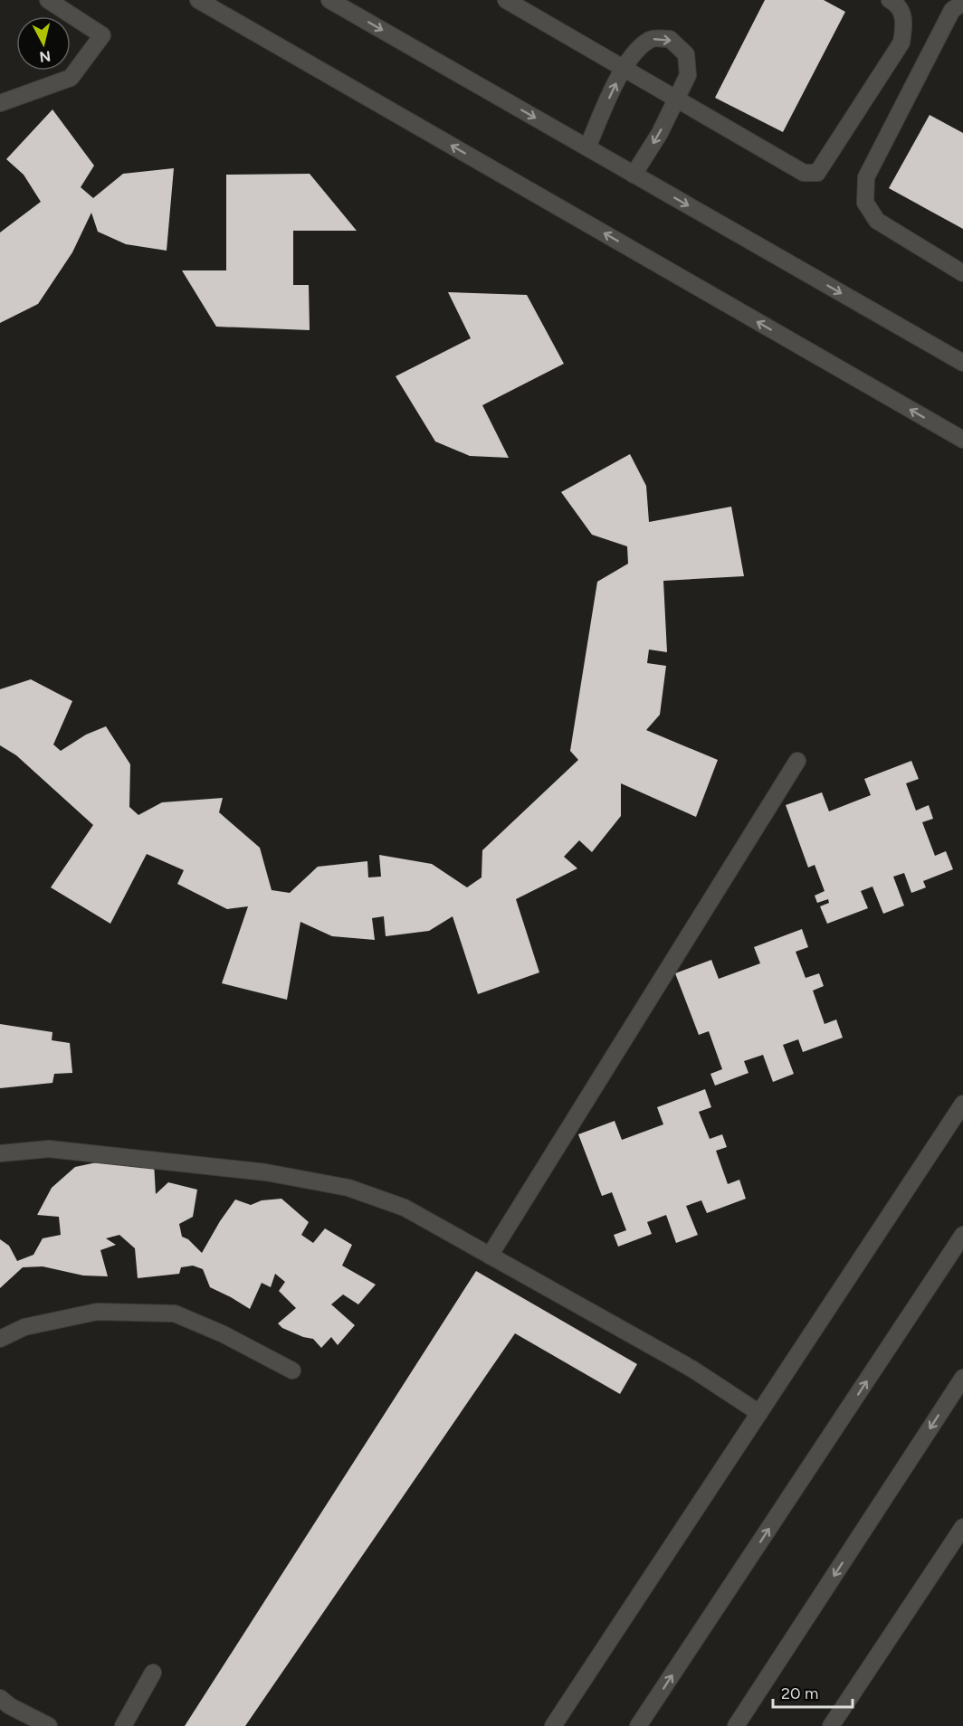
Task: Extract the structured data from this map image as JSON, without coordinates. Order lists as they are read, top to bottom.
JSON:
{
  "scale_bar": "20 m",
  "north": "bottom"
}
